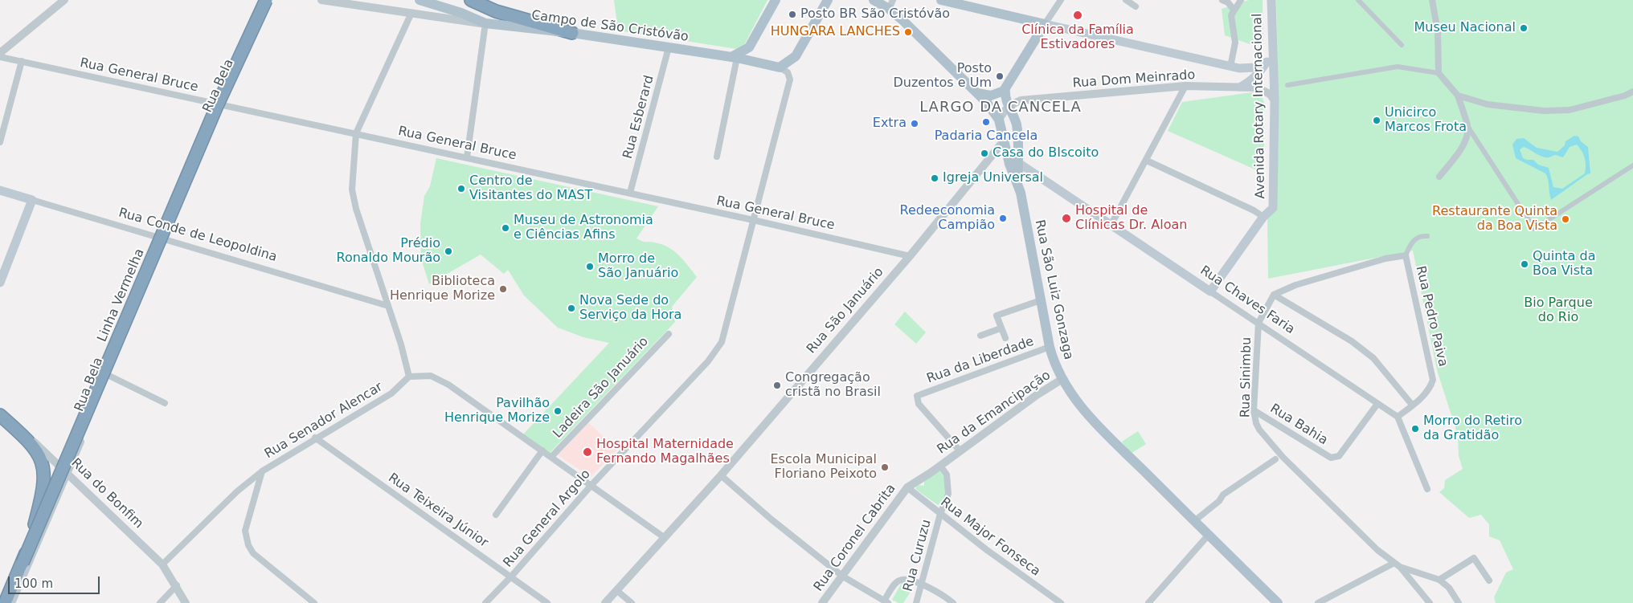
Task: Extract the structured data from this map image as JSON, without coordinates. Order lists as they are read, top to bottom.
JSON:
{
  "streets": {
    "highway": ["Linha Vermelha"],
    "main road": [
      "Campo de São Cristóvão",
      "Avenida Rotary Internacional",
      "Rua Conde de Leopoldina",
      "Rua São Luiz Gonzaga",
      "Rua Chaves Faria"
    ],
    "street": [
      "Rua General Bruce",
      "Rua Dom Meinrado",
      "Rua Bela",
      "Rua Esberard",
      "Rua São Januário",
      "Rua Pedro Paiva",
      "Rua da Liberdade",
      "Rua Sinimbu",
      "Ladeira São Januário",
      "Rua da Emancipação",
      "Rua Senador Alencar",
      "Rua Bahia",
      "Rua do Bonfim",
      "Rua Teixeira Júnior",
      "Rua General Argolo",
      "Rua Major Fonseca",
      "Rua Coronel Cabrita",
      "Rua Curuzu"
    ]
  },
  "crossings": [
    ["Campo de São Cristóvão", "Rua Esberard"],
    ["Campo de São Cristóvão", "Rua General Argolo"],
    ["Rua General Bruce", "Rua Bela"],
    ["Rua General Bruce", "Rua Esberard"],
    ["Rua General Bruce", "Rua São Januário"],
    ["Rua General Bruce", "Rua General Argolo"],
    ["Rua Dom Meinrado", "Avenida Rotary Internacional"],
    ["Rua Bela", "Rua Conde de Leopoldina"],
    ["Rua Bela", "Linha Vermelha"],
    ["Rua Bela", "Rua do Bonfim"],
    ["Rua São Luiz Gonzaga", "Rua São Januário"],
    ["Rua São Luiz Gonzaga", "Rua da Liberdade"],
    ["Rua São Luiz Gonzaga", "Rua da Emancipação"],
    ["Rua Chaves Faria", "Rua Pedro Paiva"],
    ["Rua Chaves Faria", "Rua Sinimbu"],
    ["Rua Chaves Faria", "Rua Bahia"],
    ["Rua da Liberdade", "Rua da Emancipação"],
    ["Rua Sinimbu", "Rua Bahia"],
    ["Rua da Emancipação", "Rua Major Fonseca"],
    ["Rua da Emancipação", "Rua Coronel Cabrita"],
    ["Rua da Emancipação", "Rua Curuzu"],
    ["Rua Senador Alencar", "Rua do Bonfim"],
    ["Rua Senador Alencar", "Rua Teixeira Júnior"],
    ["Rua Teixeira Júnior", "Rua General Argolo"],
    ["Rua Major Fonseca", "Rua Coronel Cabrita"],
    ["Rua Major Fonseca", "Rua Curuzu"]
  ],
  "districts": ["LARGO DA CANCELA"],
  "parks": ["Bio Parque do Rio"],
  "places": [
    "Posto BR São Cristóvão",
    "Clínica da Família Estivadores",
    "Museu Nacional",
    "HUNGARA LANCHES",
    "Posto Duzentos e Um",
    "Unicirco Marcos Frota",
    "Padaria Cancela",
    "Extra",
    "Casa do BIscoito",
    "Igreja Universal",
    "Centro de Visitantes do MAST",
    "Redeeconomia Campião",
    "Hospital de Clínicas Dr. Aloan",
    "Restaurante Quinta da Boa Vista",
    "Museu de Astronomia e Ciências Afins",
    "Prédio Ronaldo Mourão",
    "Quinta da Boa Vista",
    "Morro de São Januário",
    "Biblioteca Henrique Morize",
    "Nova Sede do Serviço da Hora",
    "Congregação cristã no Brasil",
    "Pavilhão Henrique Morize",
    "Morro do Retiro da Gratidão",
    "Hospital Maternidade Fernando Magalhães",
    "Escola Municipal Floriano Peixoto"
  ],
  "scale_bar": "100 m"
}
